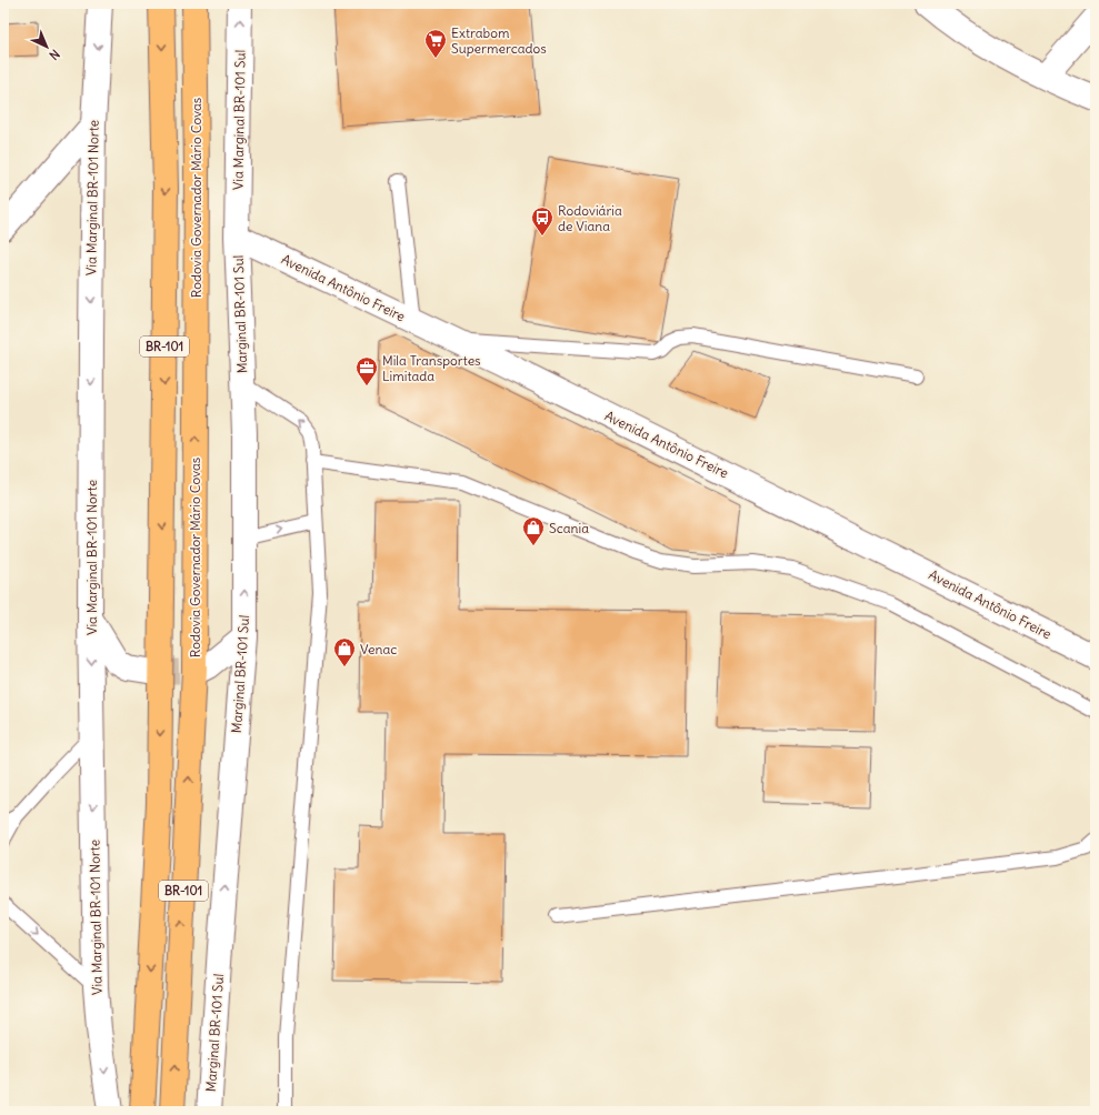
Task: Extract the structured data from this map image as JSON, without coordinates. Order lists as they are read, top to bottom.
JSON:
{
  "streets": {
    "highway": ["Rodovia Governador Mário Covas", "BR-101"],
    "street": [
      "Via Marginal BR-101 Sul",
      "Via Marginal BR-101 Norte",
      "Avenida Antônio Freire",
      "Marginal BR-101 Sul"
    ]
  },
  "crossings": [
    ["Via Marginal BR-101 Sul", "Avenida Antônio Freire"],
    ["Via Marginal BR-101 Sul", "Marginal BR-101 Sul"],
    ["Avenida Antônio Freire", "Marginal BR-101 Sul"]
  ],
  "one_way": ["Via Marginal BR-101 Sul", "Via Marginal BR-101 Norte", "Marginal BR-101 Sul"],
  "places": {
    "supermarket": ["Extrabom Supermercados"],
    "bus stop": ["Rodoviária de Viana"],
    "office": ["Mila Transportes Limitada"],
    "shop": ["Scania", "Venac"]
  },
  "north": "bottom right"
}
